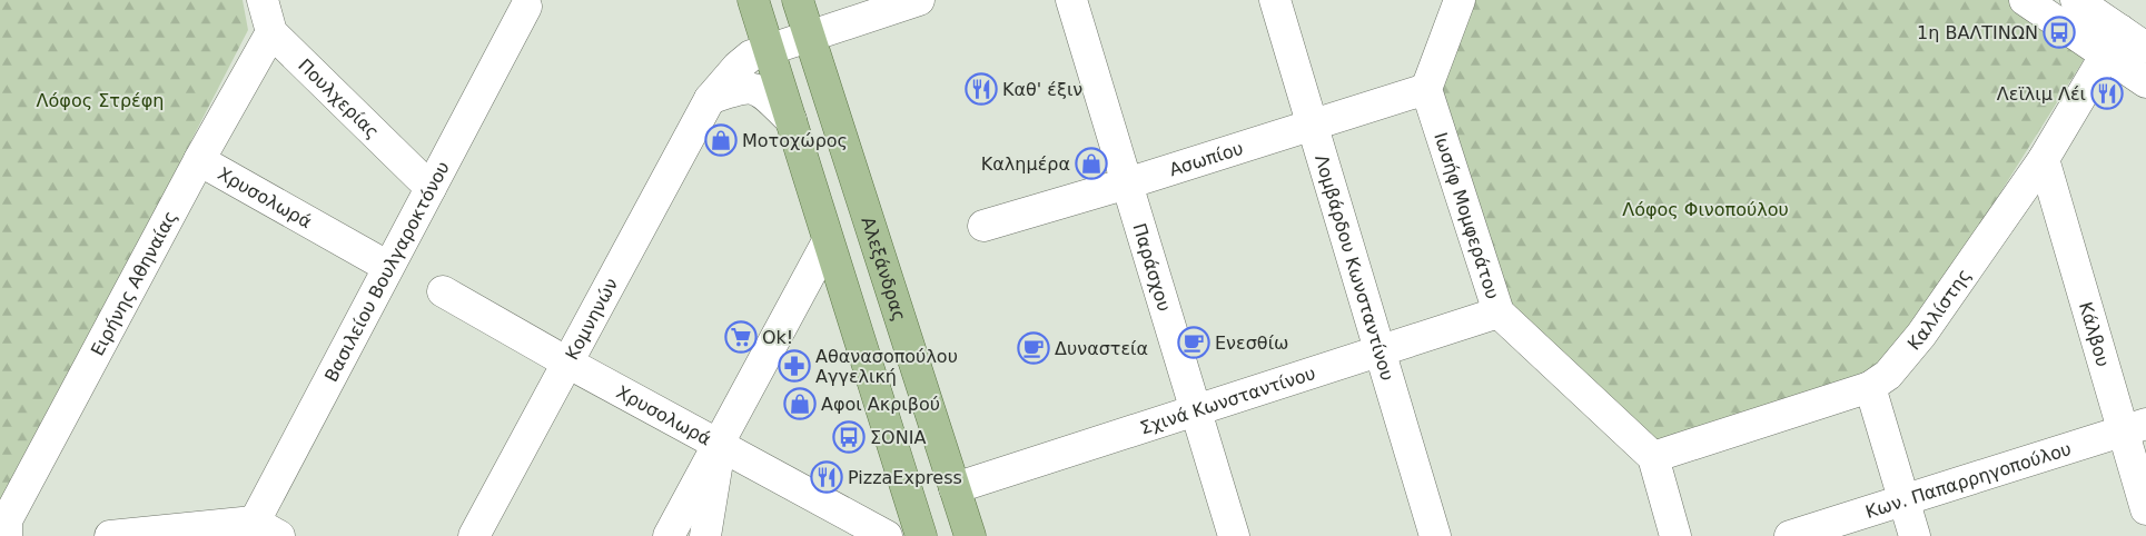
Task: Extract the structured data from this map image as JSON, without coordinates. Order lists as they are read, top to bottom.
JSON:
{
  "streets": {
    "main road": ["Αλεξάνδρας"],
    "street": [
      "Πουλχερίας",
      "Ασωπίου",
      "Χρυσολωρά",
      "Ιωσήφ Μομφεράτου",
      "Παράσχου",
      "Λομβάρδου Κωνσταντίνου",
      "Βασιλείου Βουλγαροκτόνου",
      "Ειρήνης Αθηναίας",
      "Καλλίστης",
      "Κομνηνών",
      "Κάλβου",
      "Σχινά Κωνσταντίνου",
      "Κων. Παπαρρηγοπούλου"
    ]
  },
  "crossings": [
    ["Πουλχερίας", "Βασιλείου Βουλγαροκτόνου"],
    ["Πουλχερίας", "Ειρήνης Αθηναίας"],
    ["Ασωπίου", "Ιωσήφ Μομφεράτου"],
    ["Ασωπίου", "Παράσχου"],
    ["Ασωπίου", "Λομβάρδου Κωνσταντίνου"],
    ["Χρυσολωρά", "Βασιλείου Βουλγαροκτόνου"],
    ["Χρυσολωρά", "Ειρήνης Αθηναίας"],
    ["Χρυσολωρά", "Κομνηνών"],
    ["Ιωσήφ Μομφεράτου", "Καλλίστης"],
    ["Ιωσήφ Μομφεράτου", "Σχινά Κωνσταντίνου"],
    ["Αλεξάνδρας", "Κομνηνών"],
    ["Αλεξάνδρας", "Σχινά Κωνσταντίνου"],
    ["Παράσχου", "Σχινά Κωνσταντίνου"],
    ["Λομβάρδου Κωνσταντίνου", "Σχινά Κωνσταντίνου"],
    ["Καλλίστης", "Κάλβου"],
    ["Κάλβου", "Κων. Παπαρρηγοπούλου"]
  ],
  "parks": ["Λόφος Στρέφη", "Λόφος Φινοπούλου"],
  "places": {
    "bus stop": ["1η ΒΑΛΤΙΝΩΝ", "ΣΟΝΙΑ"],
    "restaurant": ["Καθ' έξιν", "Λεϊλιμ Λέι", "PizzaExpress"],
    "shop": ["Μοτοχώρος", "Καλημέρα", "Αφοι Ακριβού"],
    "supermarket": ["Ok!"],
    "cafe": ["Ενεσθίω", "Δυναστεία"],
    "pharmacy": ["Αθανασοπούλου Αγγελική"]
  }
}
